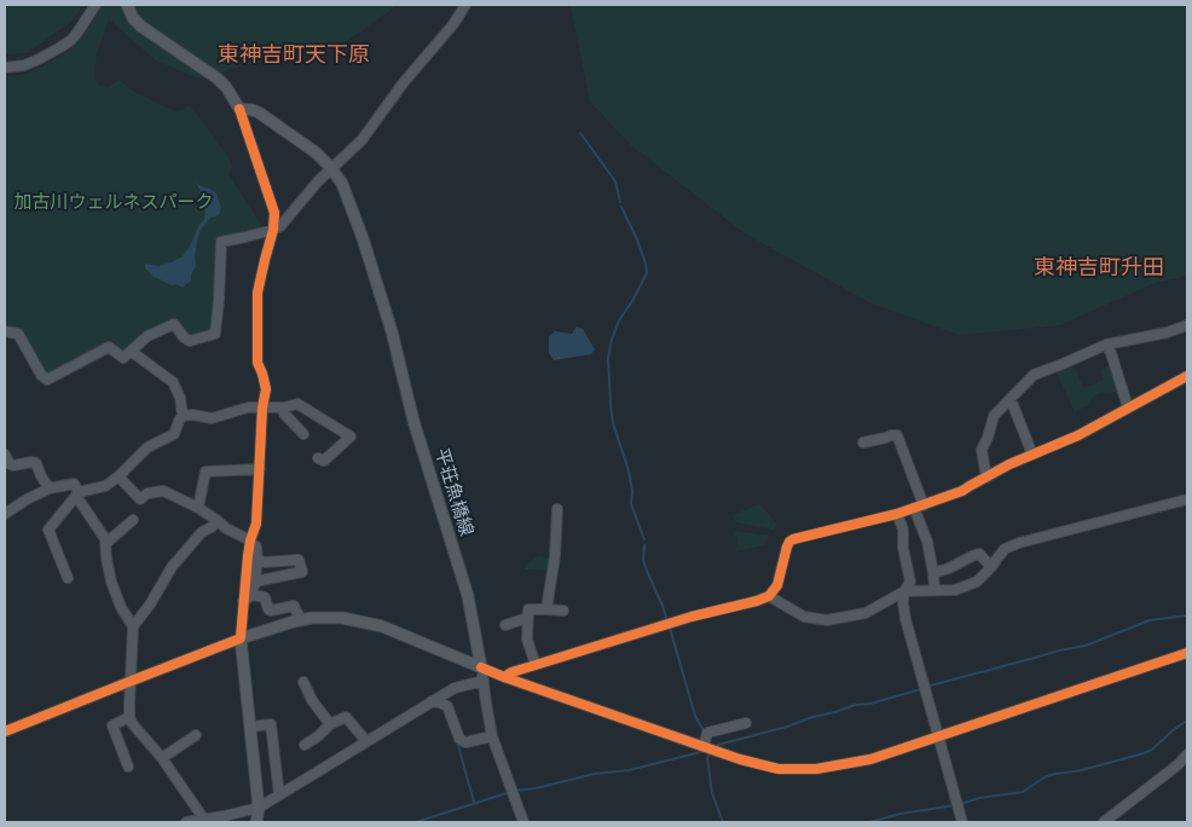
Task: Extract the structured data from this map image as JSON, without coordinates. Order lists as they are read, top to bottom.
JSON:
{
  "streets": {
    "main road": ["平荘魚橋線"]
  },
  "districts": ["東神吉町天下原", "東神吉町升田"],
  "parks": ["加古川ウェルネスパーク"]
}
